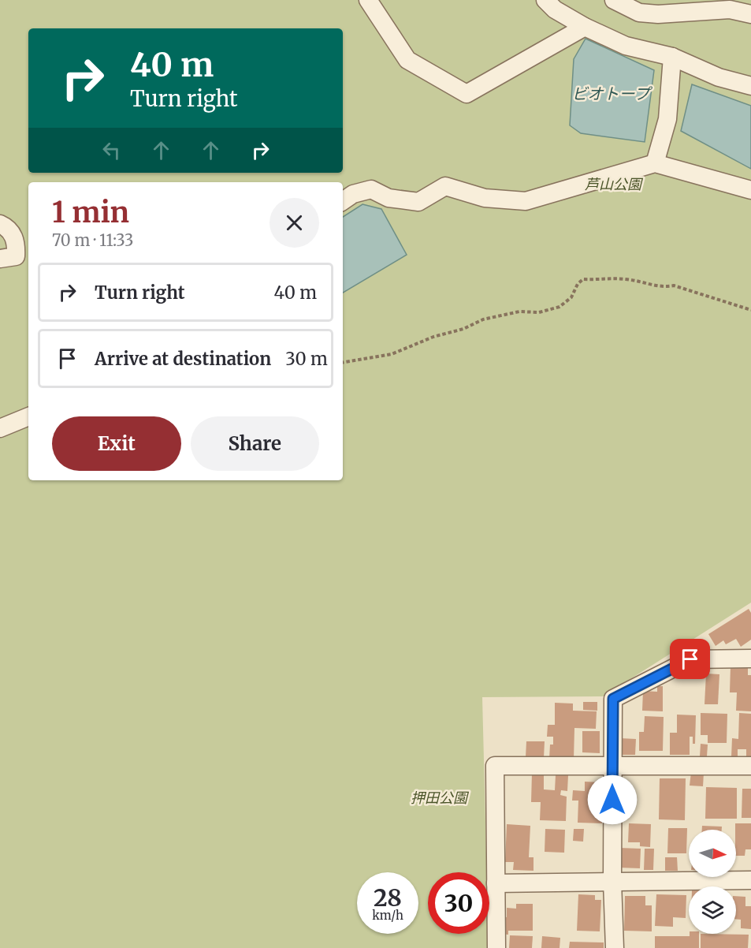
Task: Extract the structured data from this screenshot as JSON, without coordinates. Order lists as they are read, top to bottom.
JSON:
{
  "water": ["ビオトープ"],
  "parks": ["芦山公園", "押田公園"],
  "north": "right",
  "page": {
    "turn": ["40 m", "Turn right"],
    "heading": ["1 min", "70 m · 11:33"],
    "list": [
      {
        "name": "Turn right",
        "value": "40 m"
      },
      {
        "name": "Arrive at destination",
        "value": "30 m"
      }
    ],
    "buttons": ["Exit", "Share"],
    "speed": "28 km/h",
    "limit": "30"
  }
}
